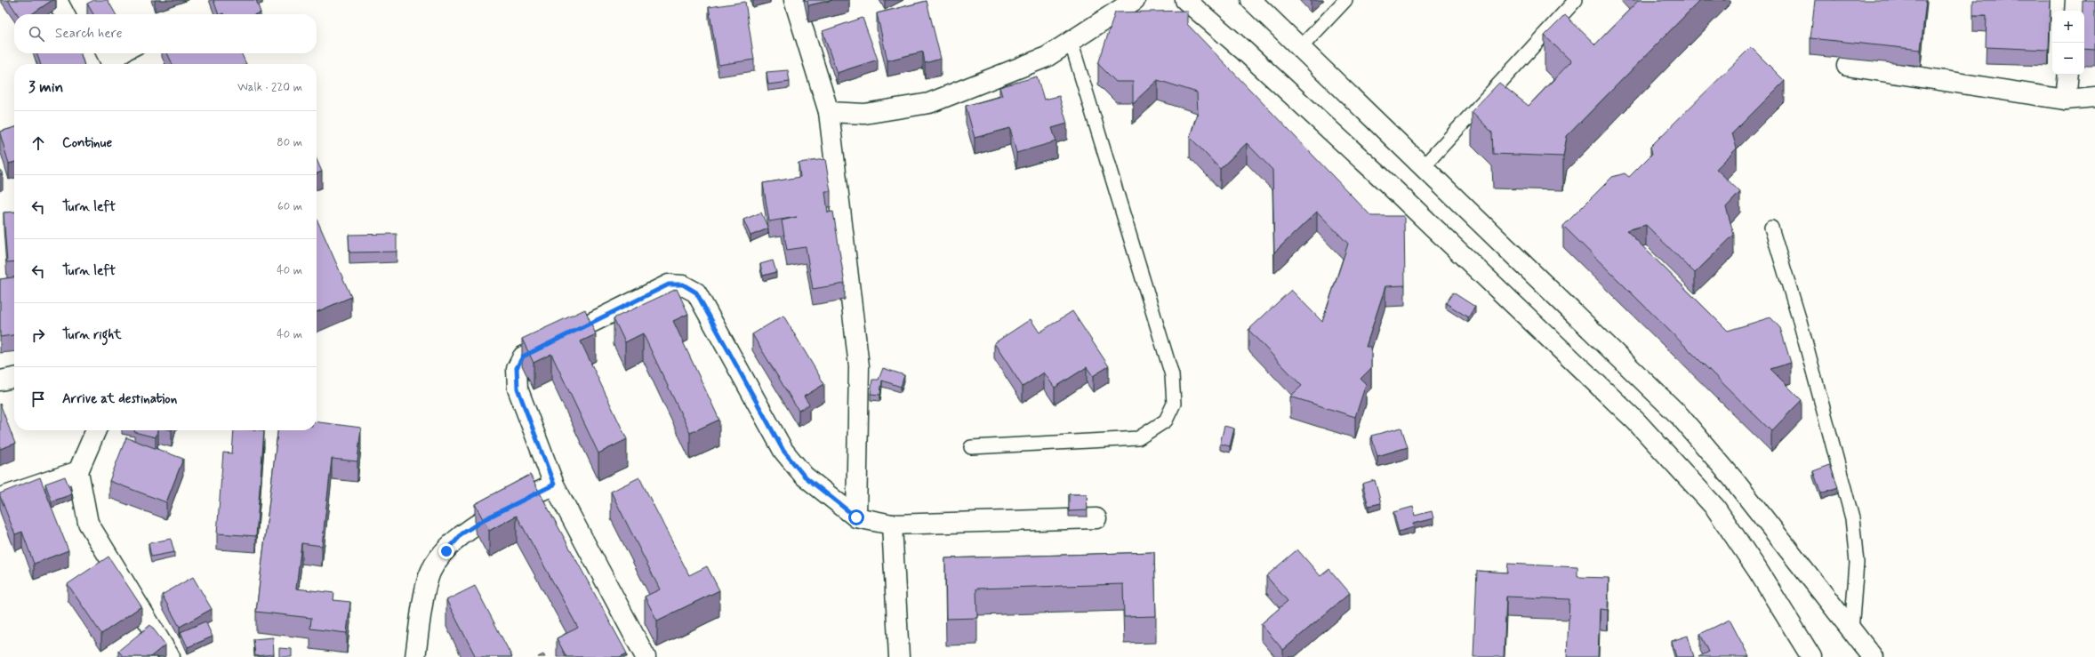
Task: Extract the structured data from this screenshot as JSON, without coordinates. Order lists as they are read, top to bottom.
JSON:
{
  "page": {
    "map_buttons": ["+", "−"],
    "search": "Search here",
    "heading": ["3 min", "Walk · 220 m"],
    "list": [
      ["Continue", "80 m"],
      ["Turn left", "60 m"],
      ["Turn left", "40 m"],
      ["Turn right", "40 m"],
      "Arrive at destination"
    ]
  }
}
